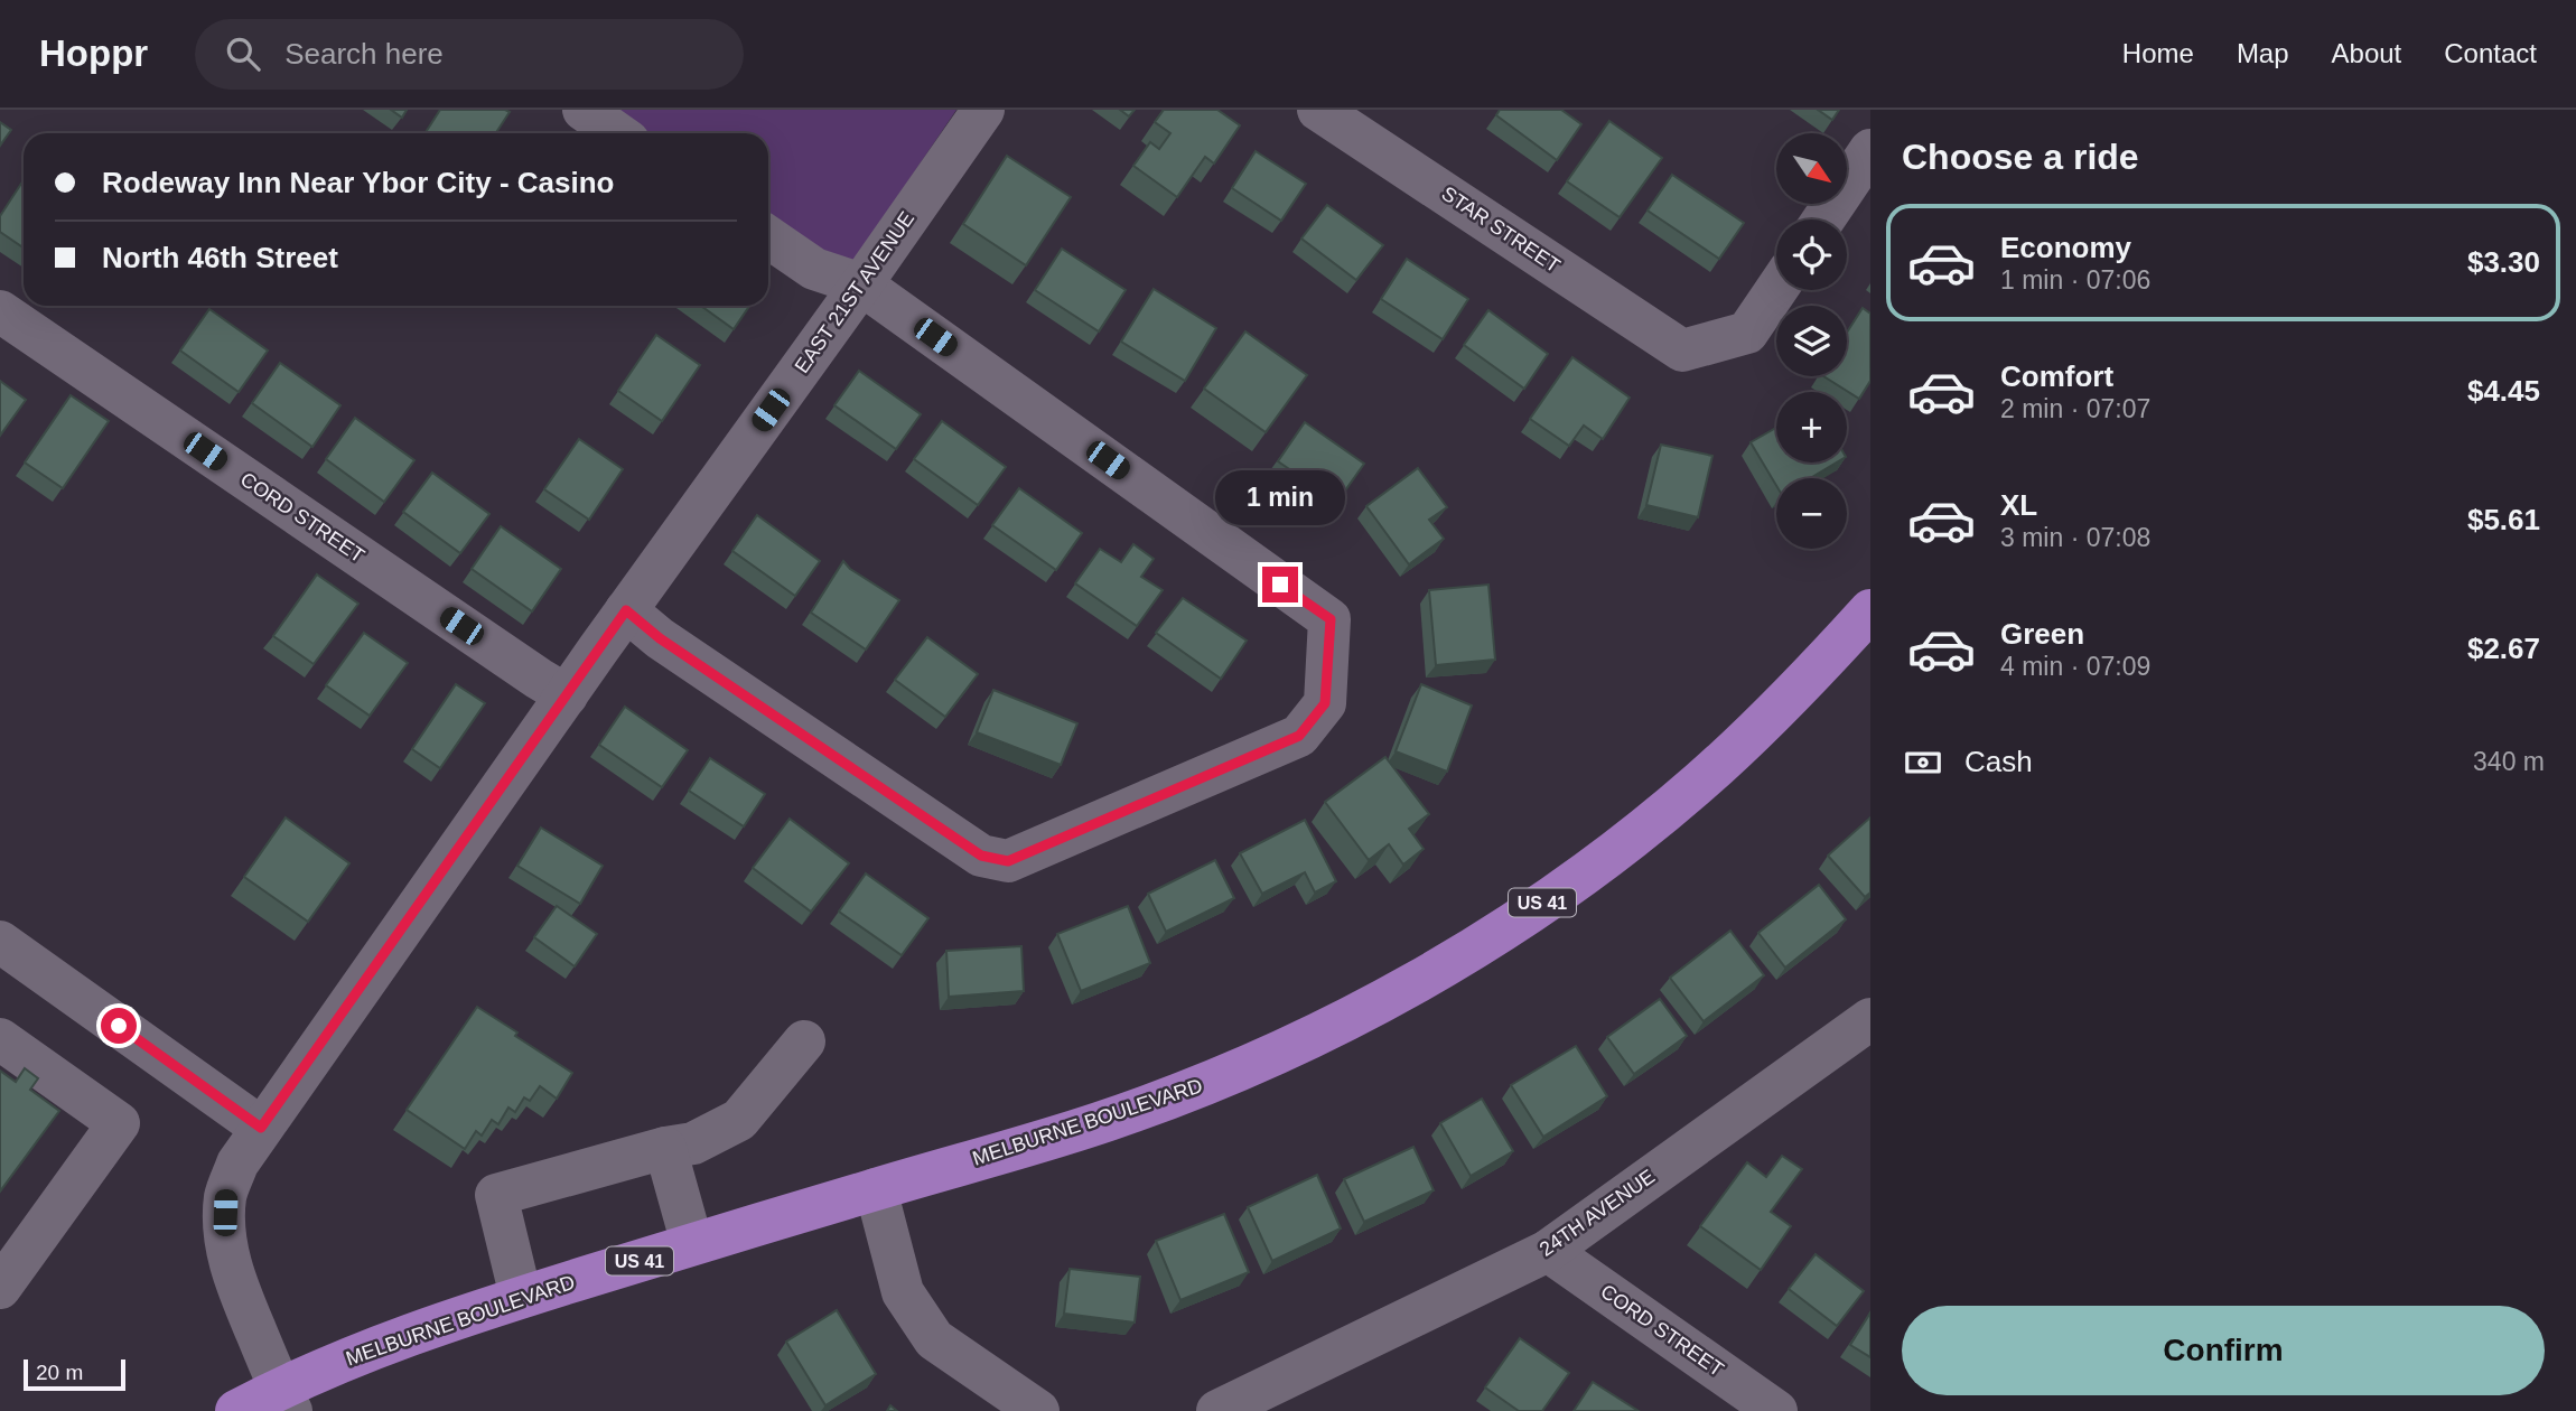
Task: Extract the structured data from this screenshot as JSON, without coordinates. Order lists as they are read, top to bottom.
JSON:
{
  "streets": {
    "main road": ["US 41", "MELBURNE BOULEVARD"],
    "street": [
      "STAR STREET",
      "EAST 21ST AVENUE",
      "CORD STREET",
      "24TH AVENUE"
    ]
  },
  "crossings": [
    ["EAST 21ST AVENUE", "CORD STREET"],
    ["EAST 21ST AVENUE", "MELBURNE BOULEVARD"],
    ["CORD STREET", "24TH AVENUE"]
  ],
  "scale_bar": "20 m",
  "north": "bottom right",
  "page": {
    "header": "Hoppr",
    "search": "Search here",
    "nav": [
      "Home",
      "Map",
      "About",
      "Contact"
    ],
    "heading": "Choose a ride",
    "map_buttons": ["+", "−"],
    "banner": ["Rodeway Inn Near Ybor City - Casino", "North 46th Street"],
    "list": [
      {
        "name": "Economy",
        "note": "1 min · 07:06",
        "value": "$3.30"
      },
      {
        "name": "Comfort",
        "note": "2 min · 07:07",
        "value": "$4.45"
      },
      {
        "name": "XL",
        "note": "3 min · 07:08",
        "value": "$5.61"
      },
      {
        "name": "Green",
        "note": "4 min · 07:09",
        "value": "$2.67"
      }
    ],
    "bubble": "1 min",
    "pay": ["Cash", "340 m"],
    "buttons": "Confirm",
    "scale": "20 m"
  }
}
